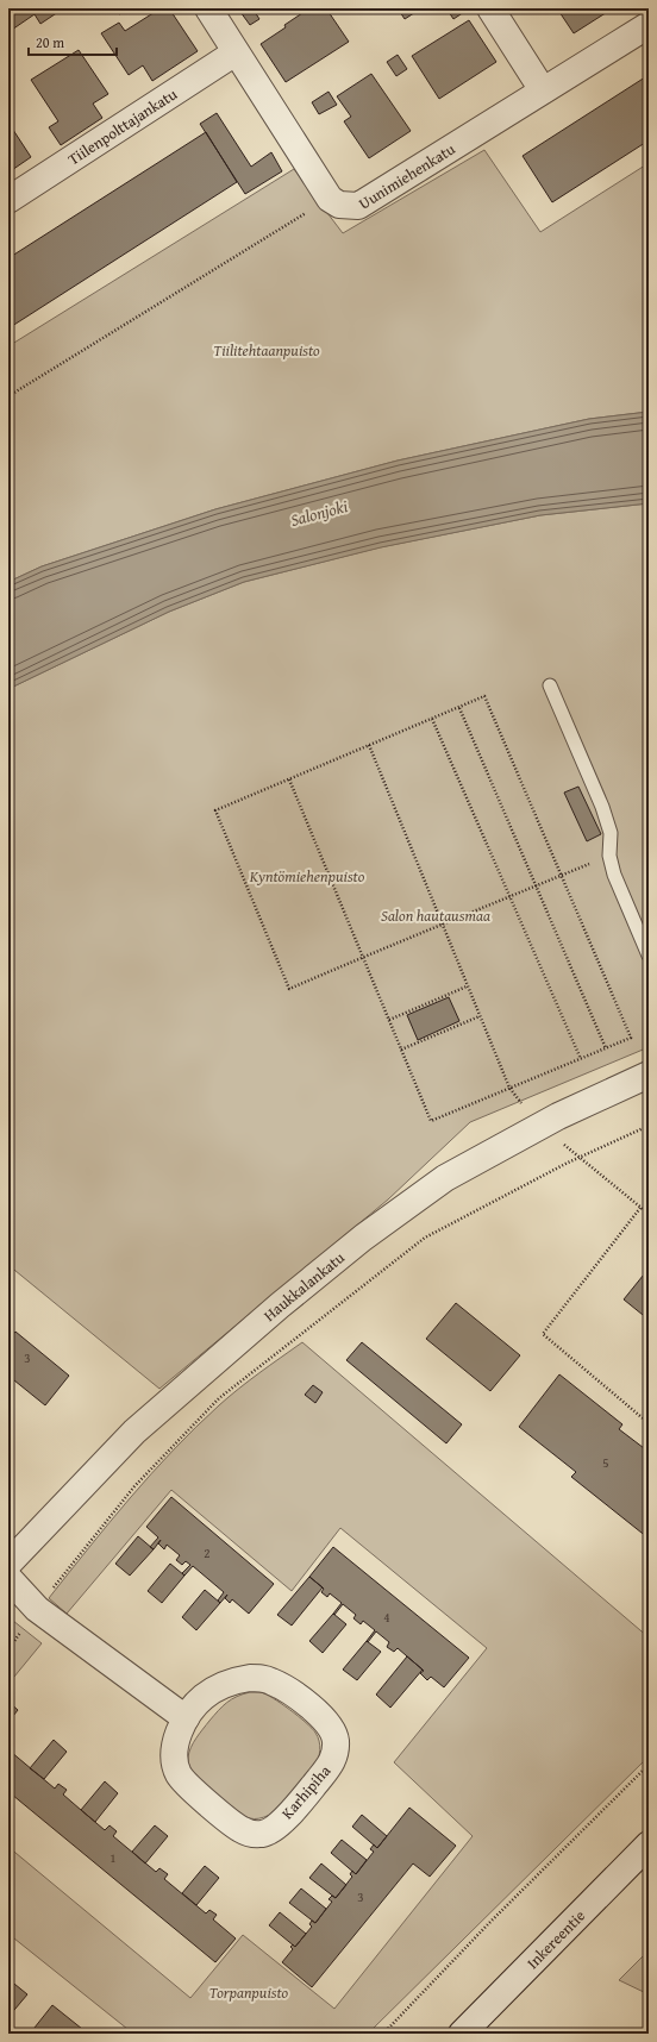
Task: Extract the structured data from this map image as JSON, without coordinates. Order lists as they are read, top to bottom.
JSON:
{
  "streets": {
    "street": [
      "Tiilenpolttajankatu",
      "Uunimiehenkatu",
      "Haukkalankatu",
      "Karhipiha",
      "Inkereentie"
    ]
  },
  "water": ["Salonjoki"],
  "parks": [
    "Tiilitehtaanpuisto",
    "Kyntömiehenpuisto",
    "Salon hautausmaa",
    "Torpanpuisto"
  ],
  "house_numbers": [
    "3",
    "5",
    "2",
    "4",
    "1",
    "3"
  ],
  "scale_bar": "20 m"
}
